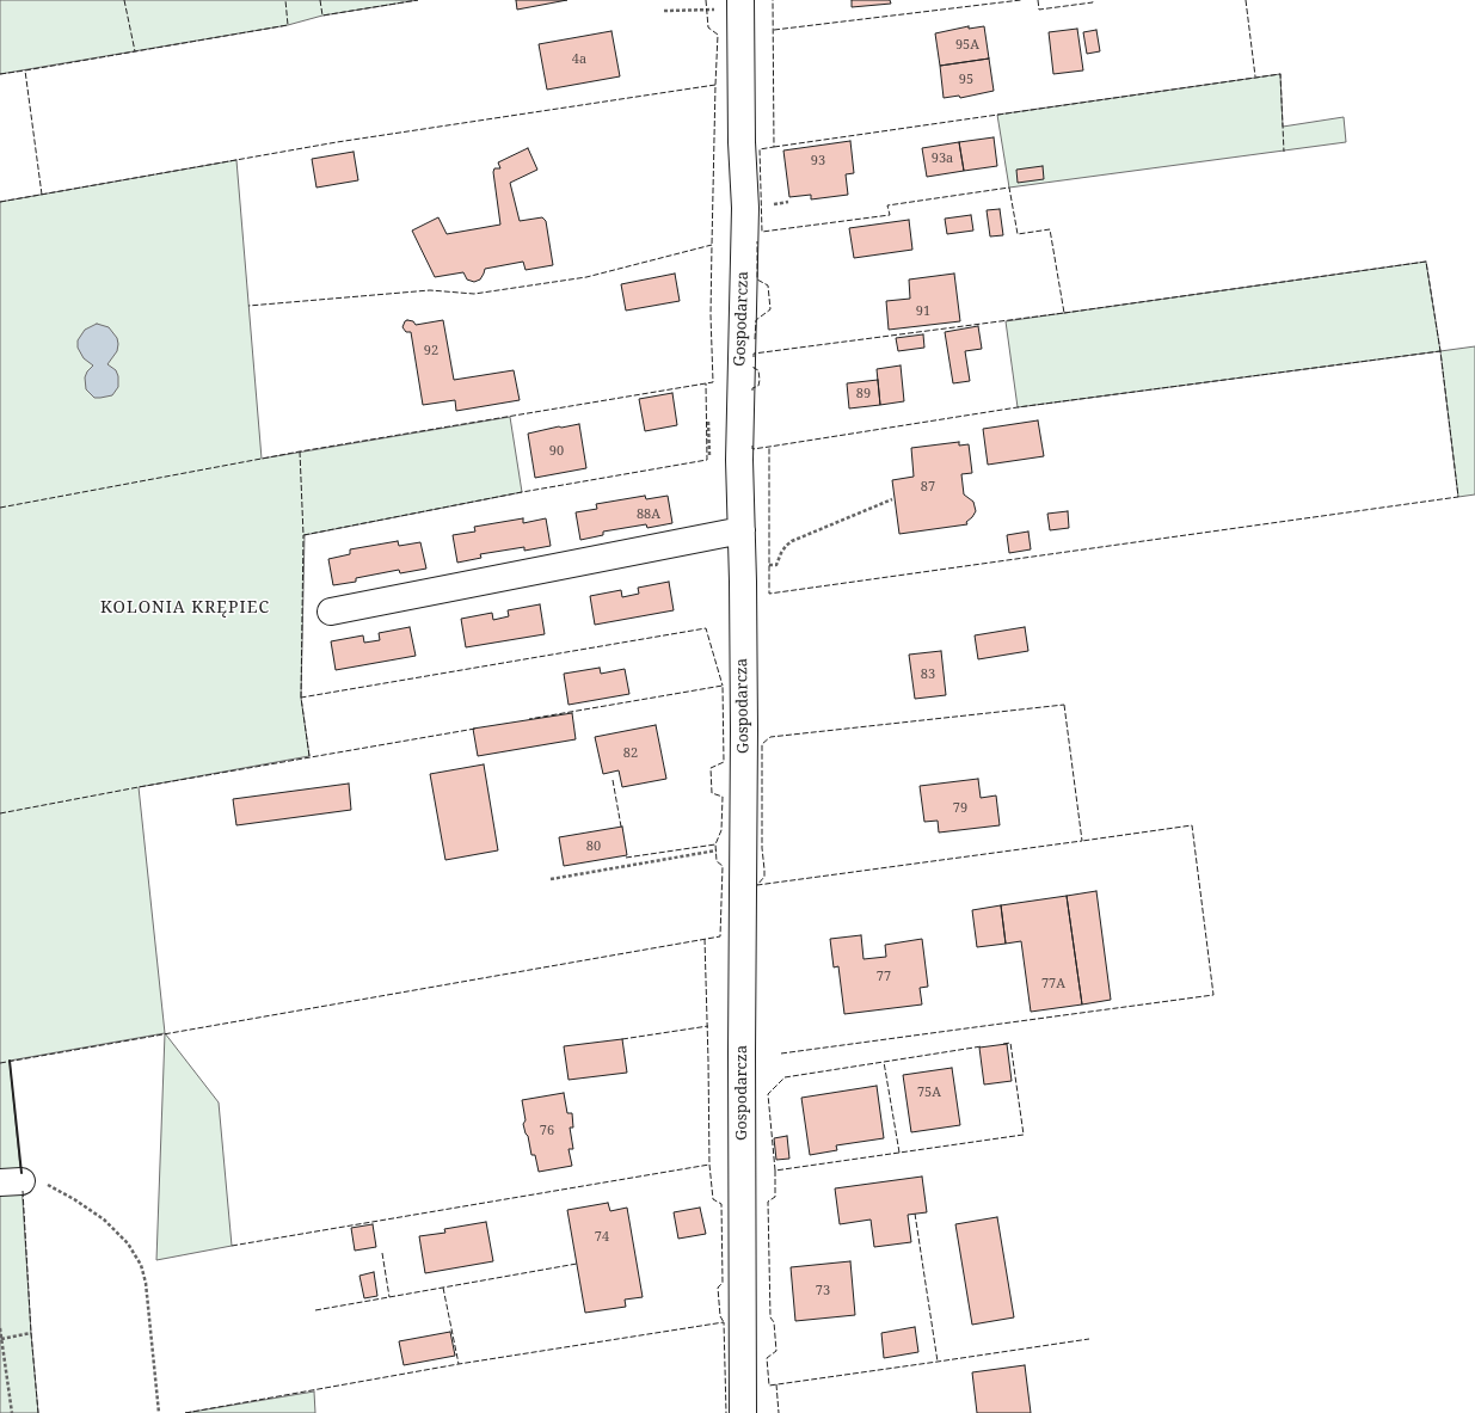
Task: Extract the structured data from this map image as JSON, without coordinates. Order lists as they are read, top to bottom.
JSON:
{
  "streets": {
    "street": ["Gospodarcza"]
  },
  "districts": ["KOLONIA KRĘPIEC"],
  "house_numbers": [
    "95A",
    "4a",
    "95",
    "93a",
    "93",
    "91",
    "92",
    "89",
    "90",
    "87",
    "88A",
    "83",
    "82",
    "79",
    "80",
    "77",
    "77A",
    "75A",
    "76",
    "74",
    "73"
  ]
}
